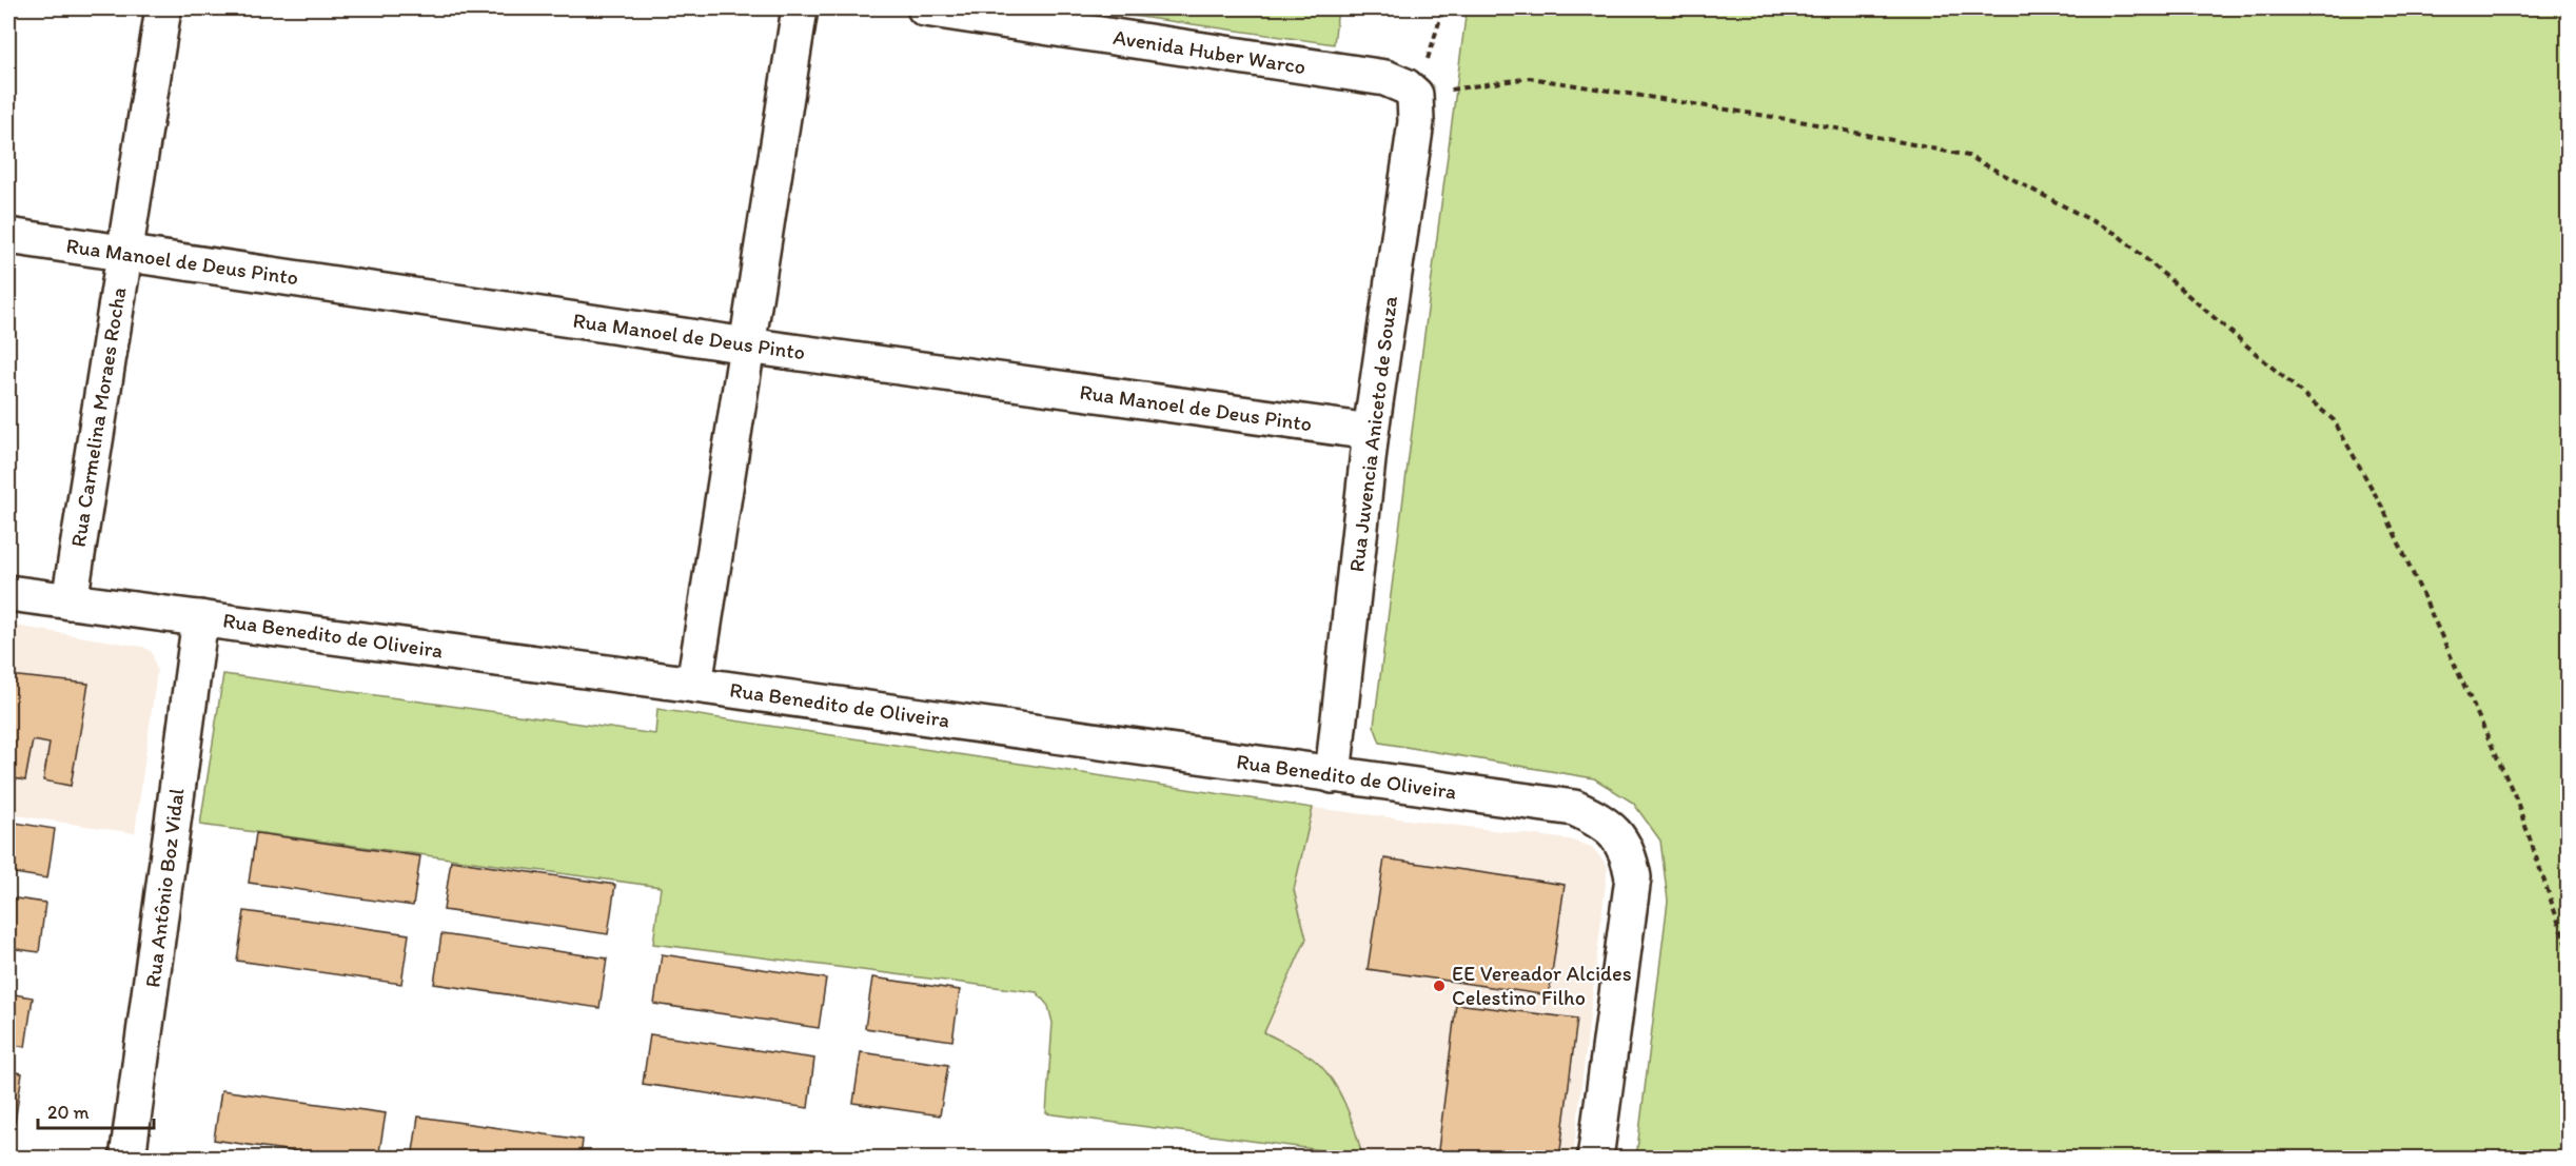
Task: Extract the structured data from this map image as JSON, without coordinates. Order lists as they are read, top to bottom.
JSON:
{
  "streets": {
    "street": [
      "Avenida Huber Warco",
      "Rua Manoel de Deus Pinto",
      "Rua Carmelina Moraes Rocha",
      "Rua Juvencia Aniceto de Souza",
      "Rua Benedito de Oliveira",
      "Rua Antônio Boz Vidal"
    ]
  },
  "crossings": [
    ["Avenida Huber Warco", "Rua Juvencia Aniceto de Souza"],
    ["Rua Manoel de Deus Pinto", "Rua Carmelina Moraes Rocha"],
    ["Rua Manoel de Deus Pinto", "Rua Juvencia Aniceto de Souza"],
    ["Rua Carmelina Moraes Rocha", "Rua Benedito de Oliveira"],
    ["Rua Juvencia Aniceto de Souza", "Rua Benedito de Oliveira"],
    ["Rua Benedito de Oliveira", "Rua Antônio Boz Vidal"]
  ],
  "places": ["EE Vereador Alcides Celestino Filho"],
  "scale_bar": "20 m"
}
